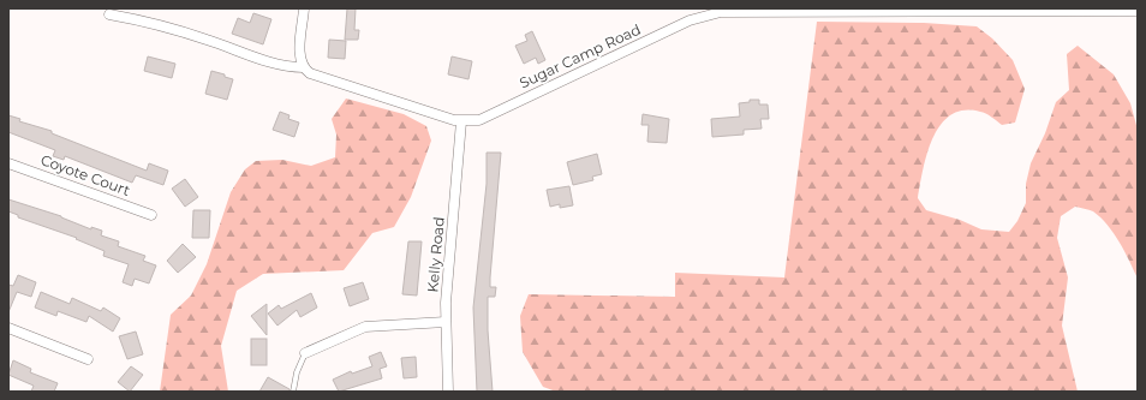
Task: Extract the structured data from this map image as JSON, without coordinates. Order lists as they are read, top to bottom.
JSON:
{
  "streets": {
    "street": ["Sugar Camp Road", "Coyote Court", "Kelly Road"]
  },
  "crossings": [
    ["Sugar Camp Road", "Kelly Road"]
  ]
}
